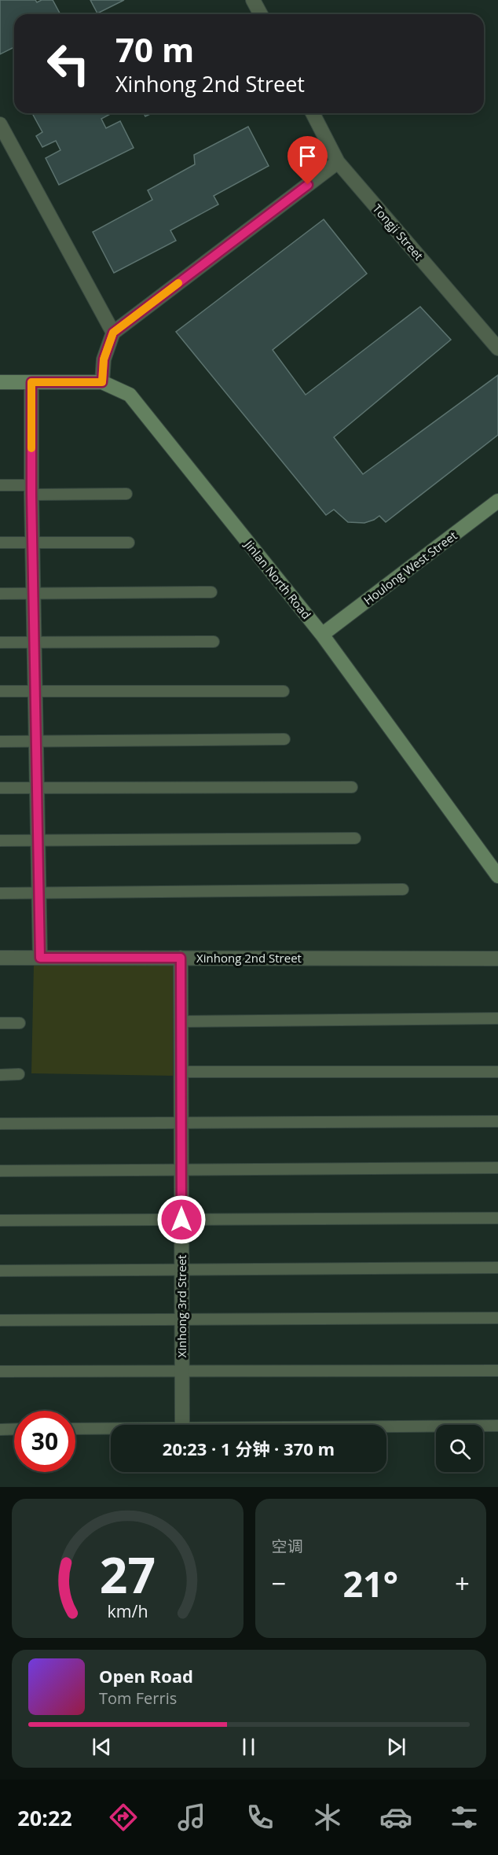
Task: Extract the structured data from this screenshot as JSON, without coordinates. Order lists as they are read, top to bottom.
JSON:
{
  "streets": {
    "street": [
      "Tongji Street",
      "Houlong West Street",
      "Jinlan North Road",
      "Xinhong 2nd Street",
      "Xinhong 3rd Street"
    ]
  },
  "crossings": [
    ["Houlong West Street", "Jinlan North Road"],
    ["Xinhong 2nd Street", "Xinhong 3rd Street"]
  ],
  "page": {
    "turn": ["70 m", "Xinhong 2nd Street"],
    "limit": "30",
    "trip": "20:23 · 1 分钟 · 370 m",
    "tile": "空调",
    "heat": ["−", "21°", "+"],
    "song": ["Open Road", "Tom Ferris"],
    "tabs": "20:22",
    "gauge": ["27", "km/h"]
  }
}
